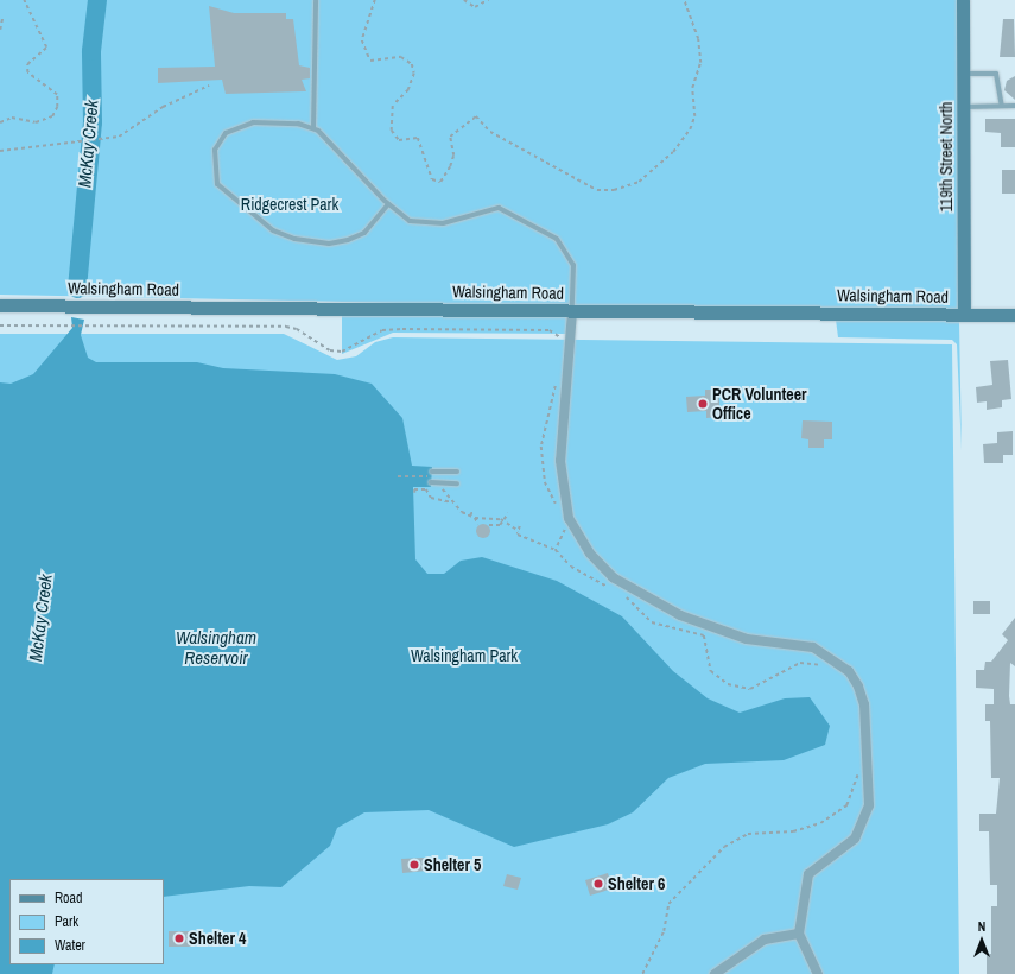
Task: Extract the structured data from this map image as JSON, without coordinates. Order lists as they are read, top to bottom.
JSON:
{
  "streets": {
    "street": ["119th Street North", "Walsingham Road"]
  },
  "crossings": [
    ["119th Street North", "Walsingham Road"]
  ],
  "water": ["McKay Creek", "Walsingham Reservoir"],
  "parks": ["Ridgecrest Park", "Walsingham Park"],
  "places": [
    "PCR Volunteer Office",
    "Shelter 5",
    "Shelter 6",
    "Shelter 4"
  ],
  "legend": ["Road", "Park", "Water"],
  "north": "top"
}
